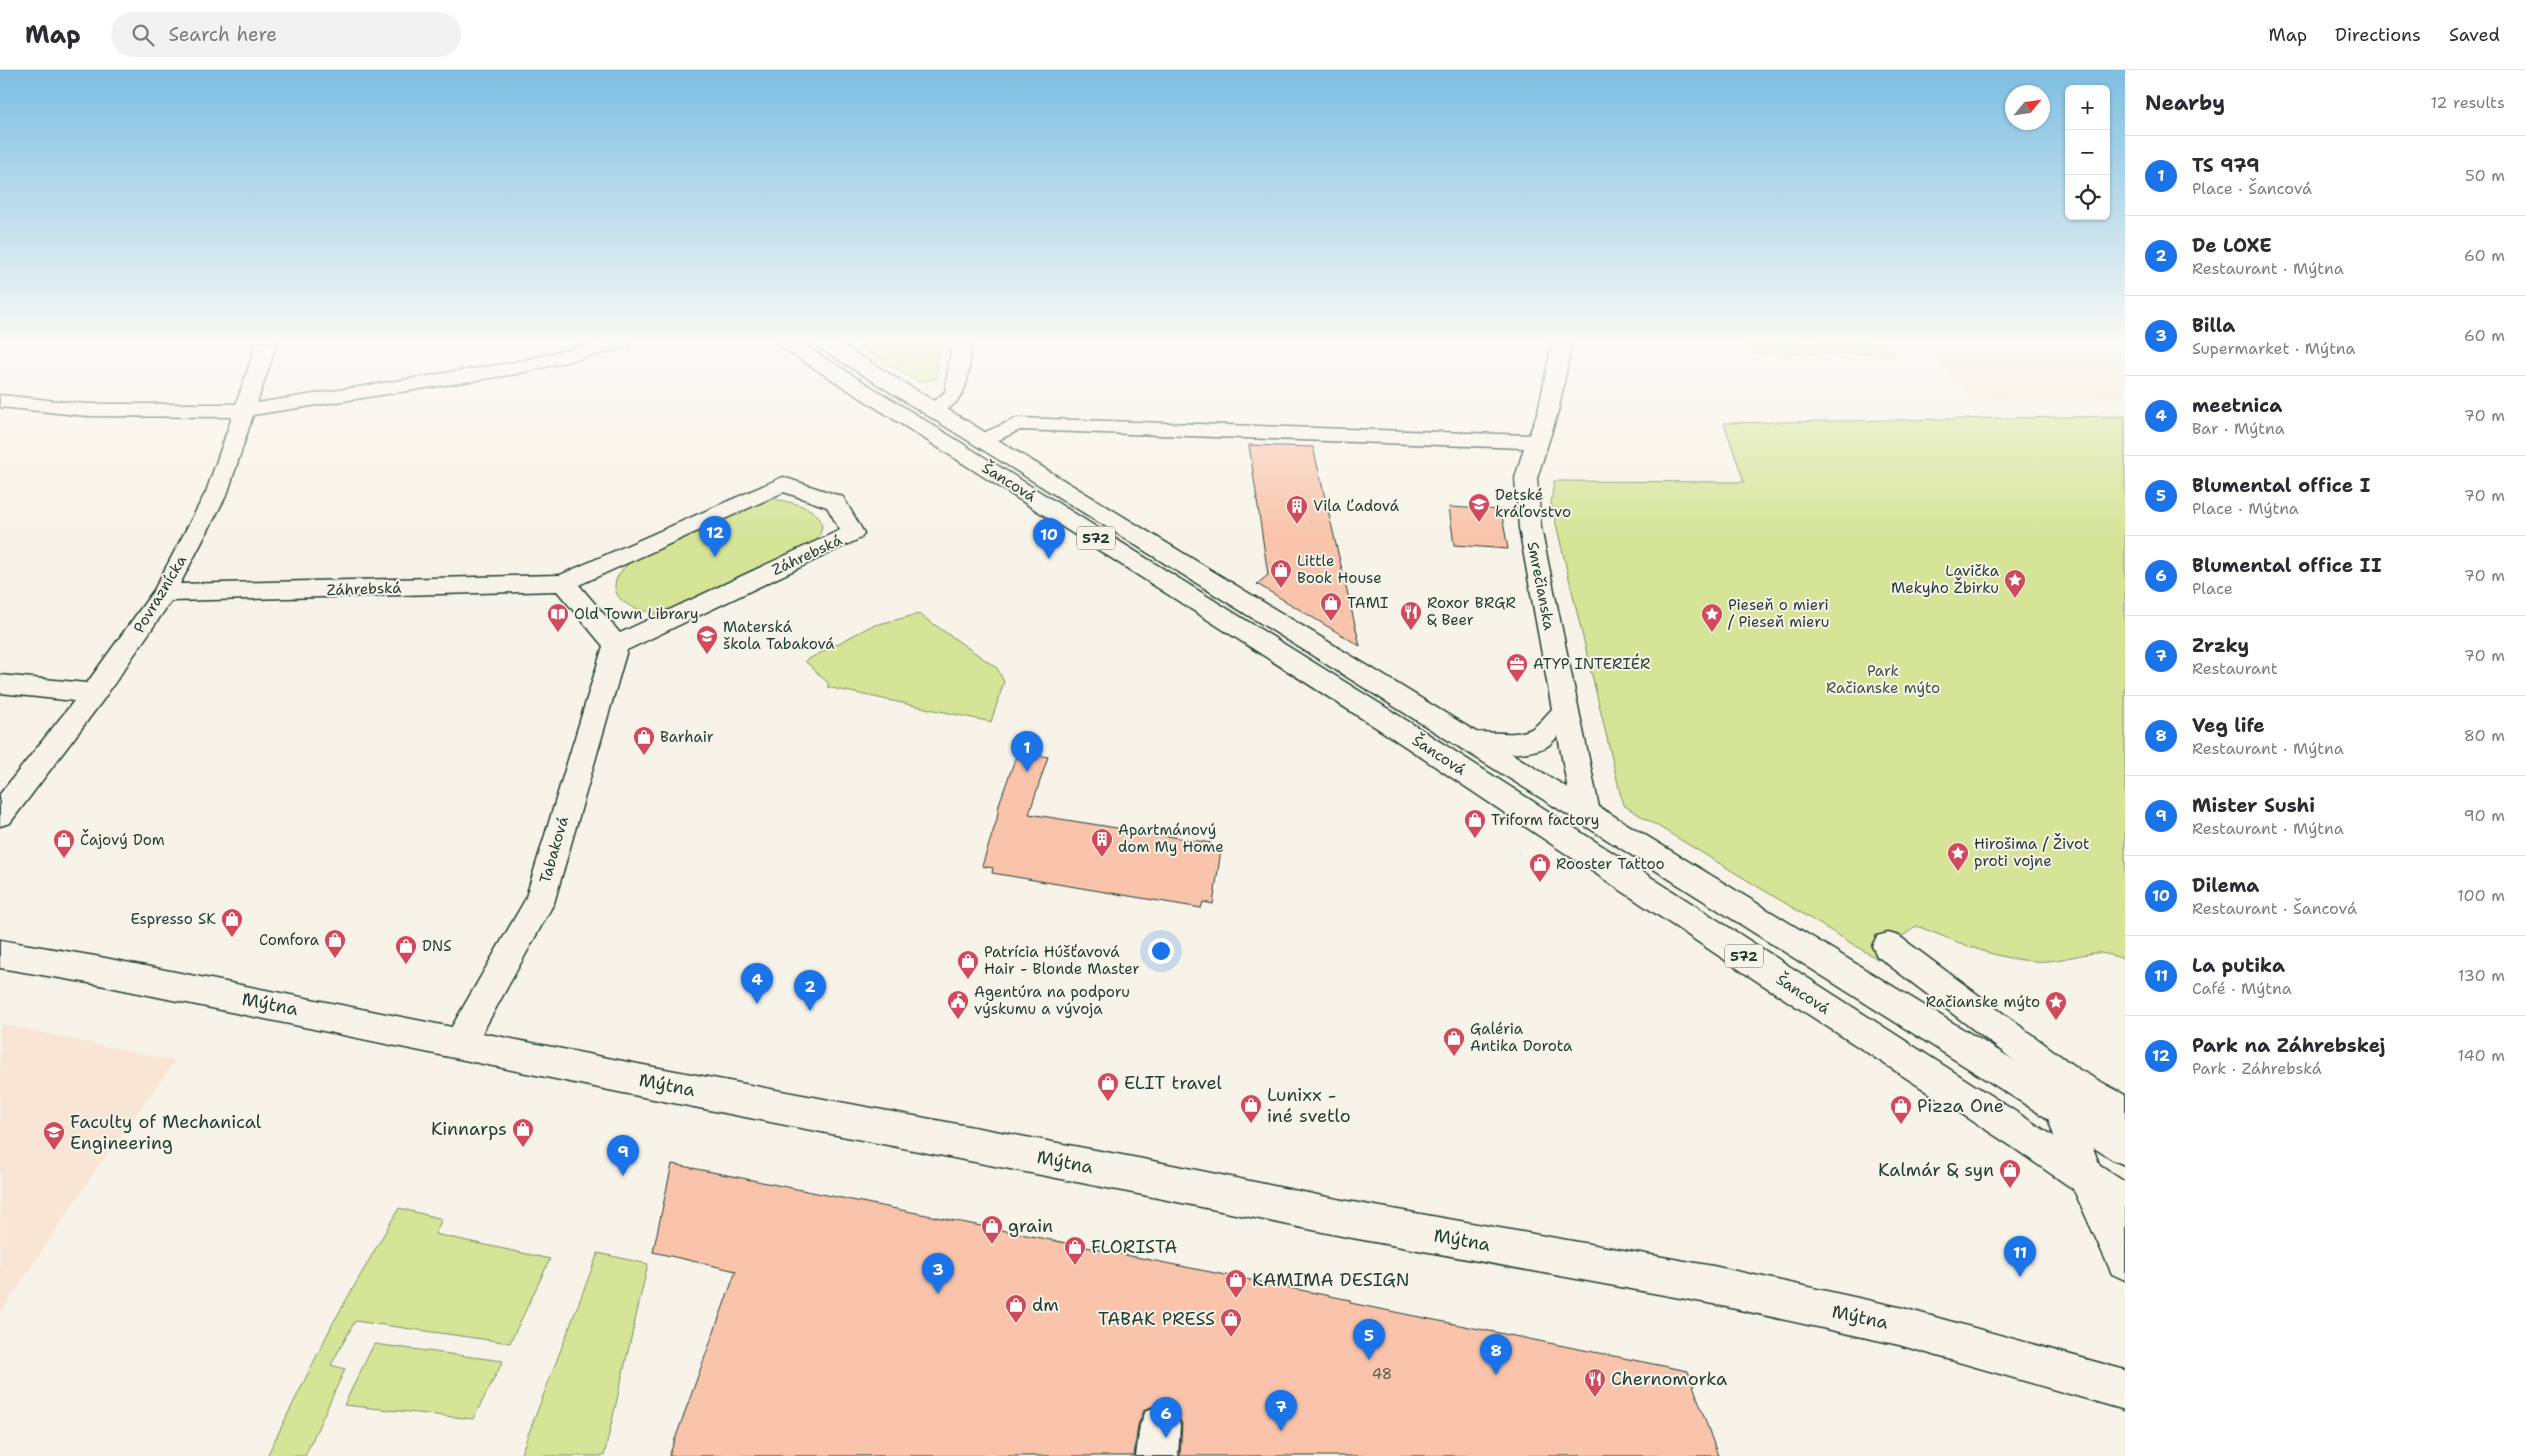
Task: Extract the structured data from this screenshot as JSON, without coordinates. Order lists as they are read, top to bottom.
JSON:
{
  "streets": {
    "street": [
      "Šancová",
      "572",
      "Záhrebská",
      "Smrečianska",
      "Povraznícka",
      "Tabaková",
      "Mýtna"
    ]
  },
  "crossings": [
    ["Šancová", "572"],
    ["Šancová", "Smrečianska"],
    ["Záhrebská", "Povraznícka"],
    ["Záhrebská", "Tabaková"],
    ["Tabaková", "Mýtna"]
  ],
  "parks": ["Park Račianske mýto"],
  "places": {
    "school or university": ["Detské kráľovstvo", "Materská škola Tabaková", "Faculty of Mechanical Engineering"],
    "building": ["Vila Ľadová", "Apartmánový dom My Home"],
    "shop": [
      "Little Book House",
      "TAMI",
      "Barhair",
      "Triform factory",
      "Čajový Dom",
      "Rooster Tattoo",
      "Espresso SK",
      "Comfora",
      "DNS",
      "Patrícia Húšťavová Hair - Blonde Master",
      "Galéria Antika Dorota",
      "ELIT travel",
      "Lunixx - iné svetlo",
      "Pizza One",
      "Kinnarps",
      "Kalmár & syn",
      "grain",
      "FLORISTA",
      "KAMIMA DESIGN",
      "dm",
      "TABAK PRESS"
    ],
    "place": [
      "Lavička Mekyho Žbirku",
      "Pieseň o mieri / Pieseň mieru",
      "Hirošima / Život proti vojne",
      "Račianske mýto"
    ],
    "restaurant": ["Roxor BRGR & Beer", "Chernomorka"],
    "library": ["Old Town Library"],
    "office": ["ATYP INTERIÉR"],
    "public building": ["Agentúra na podporu výskumu a vývoja"]
  },
  "house_numbers": ["48"],
  "north": "top right",
  "page": {
    "header": "Map",
    "search": "Search here",
    "nav": ["Map", "Directions", "Saved"],
    "heading": ["Nearby", "12 results"],
    "map_buttons": ["+", "−"],
    "list": [
      {
        "mark": "1",
        "name": "TS 979",
        "note": "Place · Šancová",
        "value": "50 m"
      },
      {
        "mark": "2",
        "name": "De LOXE",
        "note": "Restaurant · Mýtna",
        "value": "60 m"
      },
      {
        "mark": "3",
        "name": "Billa",
        "note": "Supermarket · Mýtna",
        "value": "60 m"
      },
      {
        "mark": "4",
        "name": "meetnica",
        "note": "Bar · Mýtna",
        "value": "70 m"
      },
      {
        "mark": "5",
        "name": "Blumental office I",
        "note": "Place · Mýtna",
        "value": "70 m"
      },
      {
        "mark": "6",
        "name": "Blumental office II",
        "note": "Place",
        "value": "70 m"
      },
      {
        "mark": "7",
        "name": "Zrzky",
        "note": "Restaurant",
        "value": "70 m"
      },
      {
        "mark": "8",
        "name": "Veg life",
        "note": "Restaurant · Mýtna",
        "value": "80 m"
      },
      {
        "mark": "9",
        "name": "Mister Sushi",
        "note": "Restaurant · Mýtna",
        "value": "90 m"
      },
      {
        "mark": "10",
        "name": "Dilema",
        "note": "Restaurant · Šancová",
        "value": "100 m"
      },
      {
        "mark": "11",
        "name": "La putika",
        "note": "Café · Mýtna",
        "value": "130 m"
      },
      {
        "mark": "12",
        "name": "Park na Záhrebskej",
        "note": "Park · Záhrebská",
        "value": "140 m"
      }
    ],
    "pins": [
      "12",
      "10",
      "1",
      "4",
      "2",
      "9",
      "11",
      "3",
      "5",
      "8",
      "7",
      "6"
    ]
  }
}
